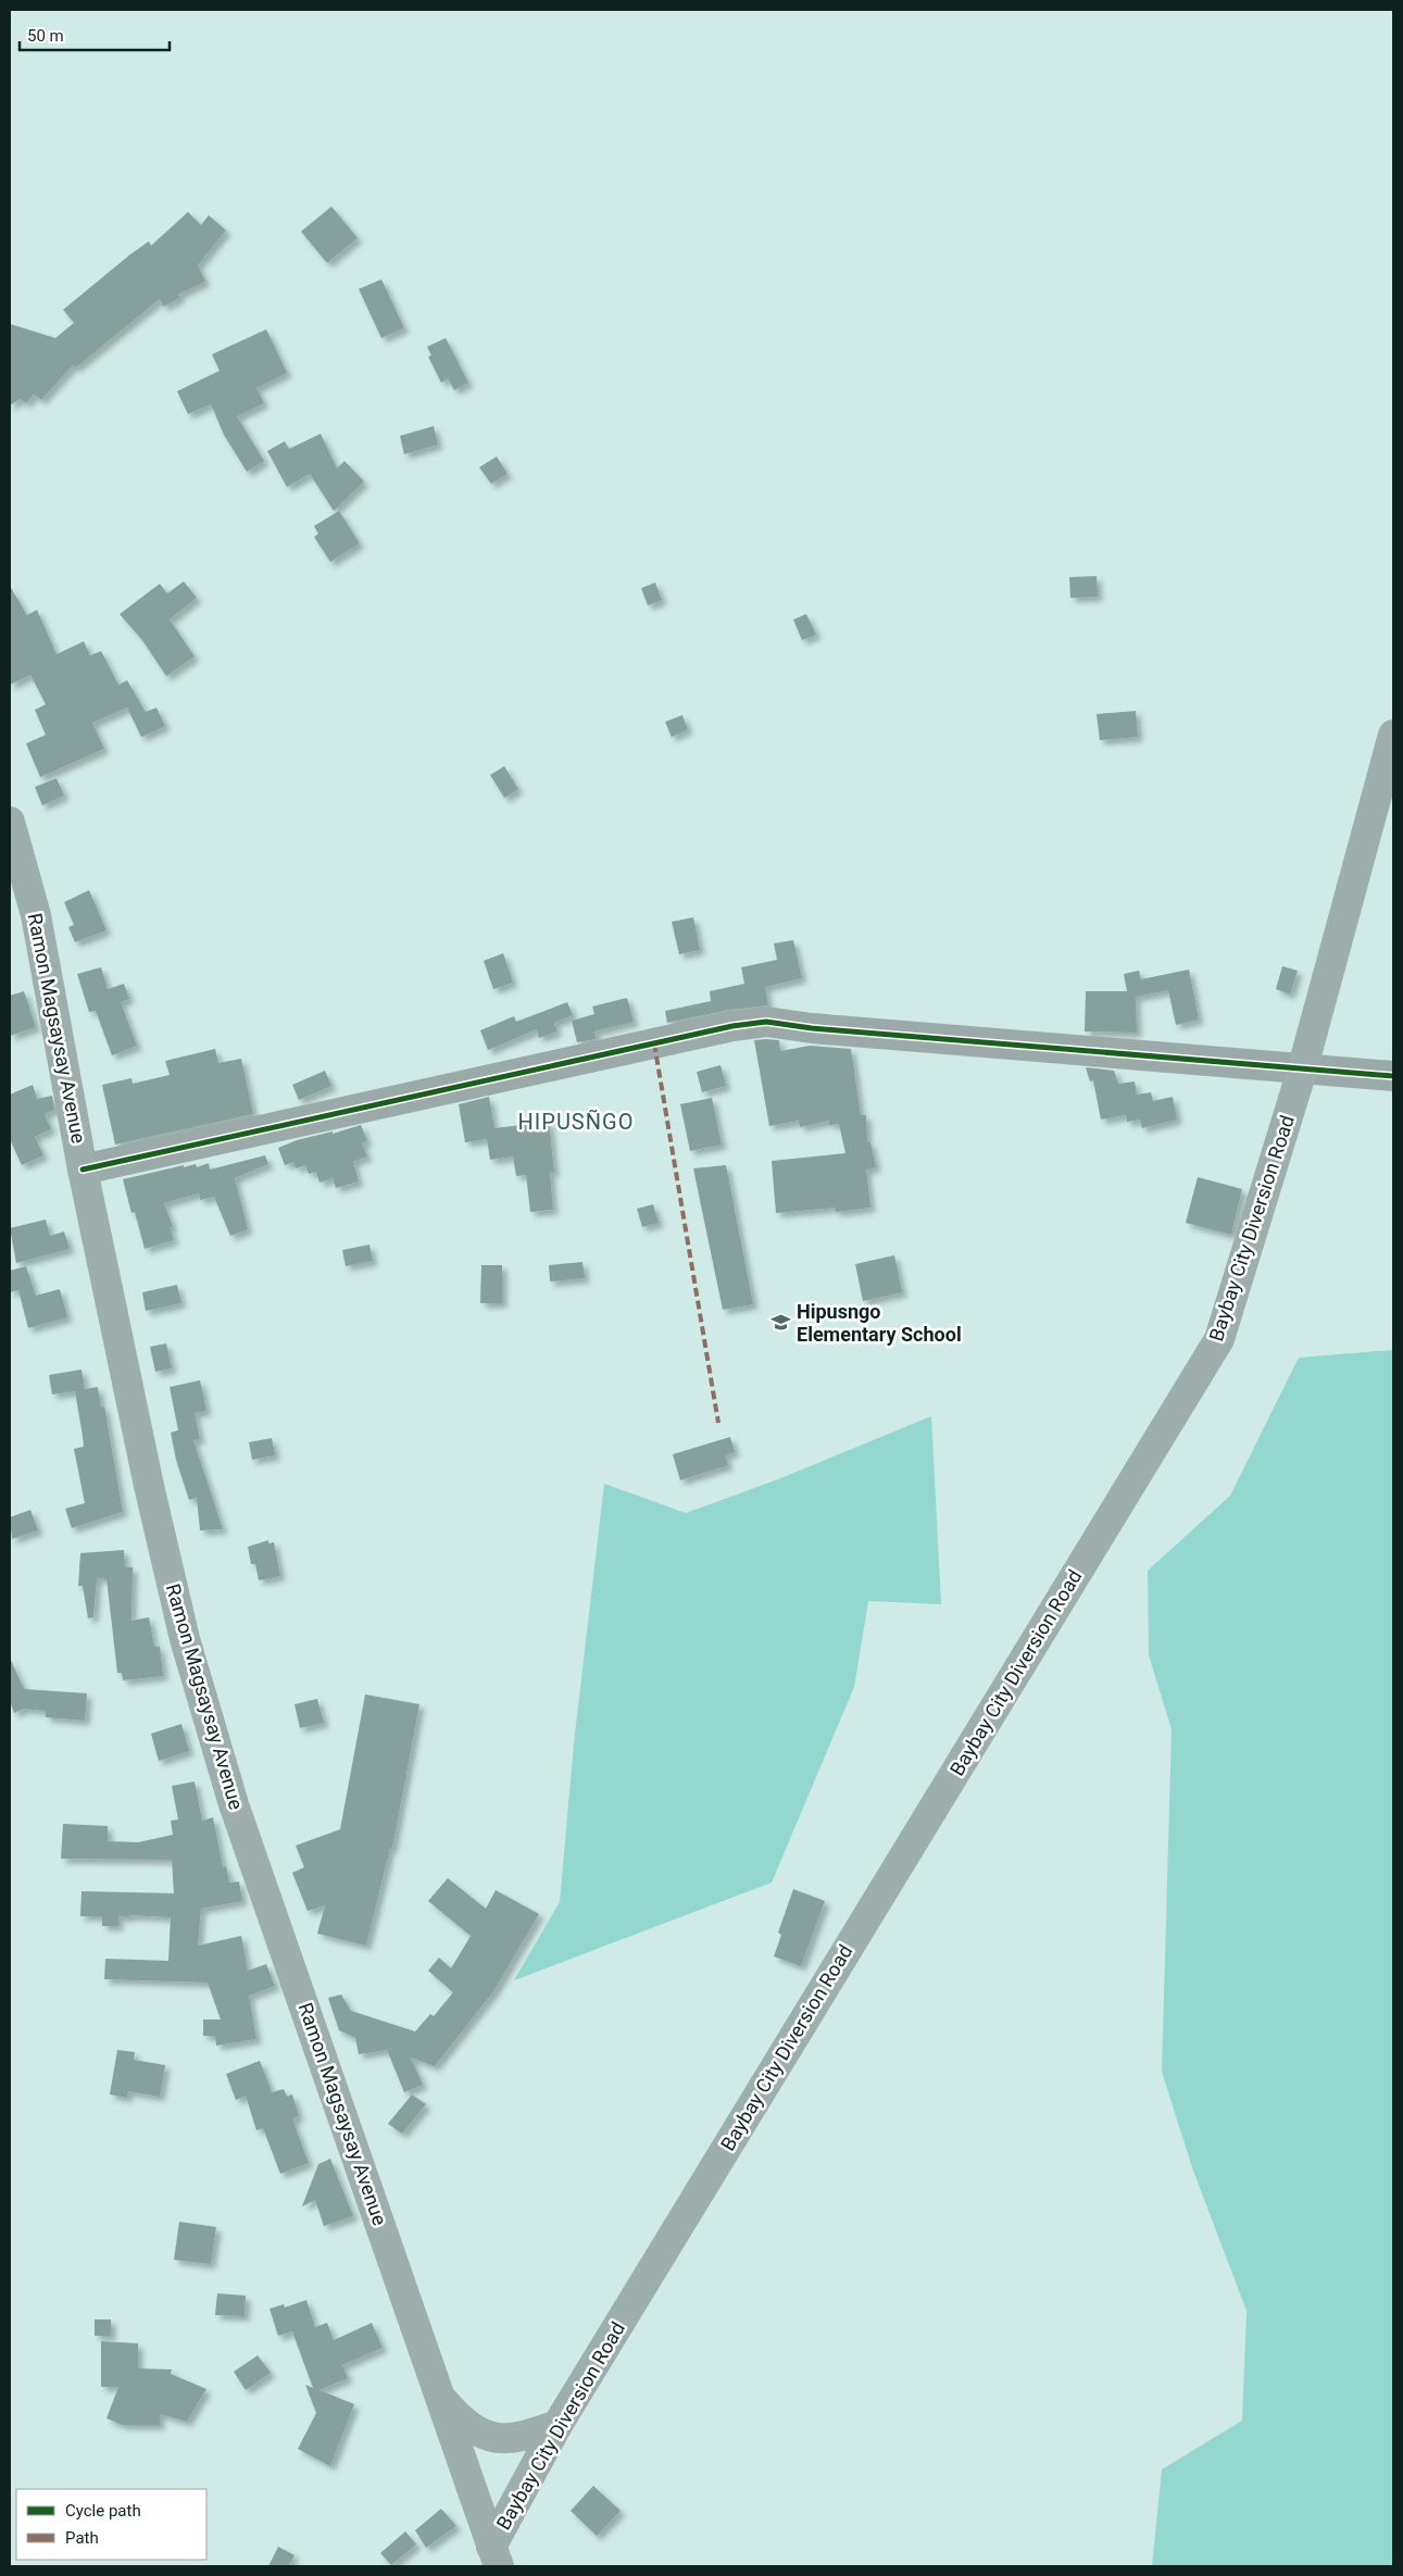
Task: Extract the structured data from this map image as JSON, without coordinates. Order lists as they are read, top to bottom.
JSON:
{
  "streets": {
    "main road": ["Ramon Magsaysay Avenue", "Baybay City Diversion Road"]
  },
  "crossings": [
    ["Ramon Magsaysay Avenue", "Baybay City Diversion Road"]
  ],
  "districts": ["HIPUSÑGO"],
  "places": {
    "school or university": ["Hipusngo Elementary School"]
  },
  "legend": ["Cycle path", "Path"],
  "scale_bar": "50 m"
}
